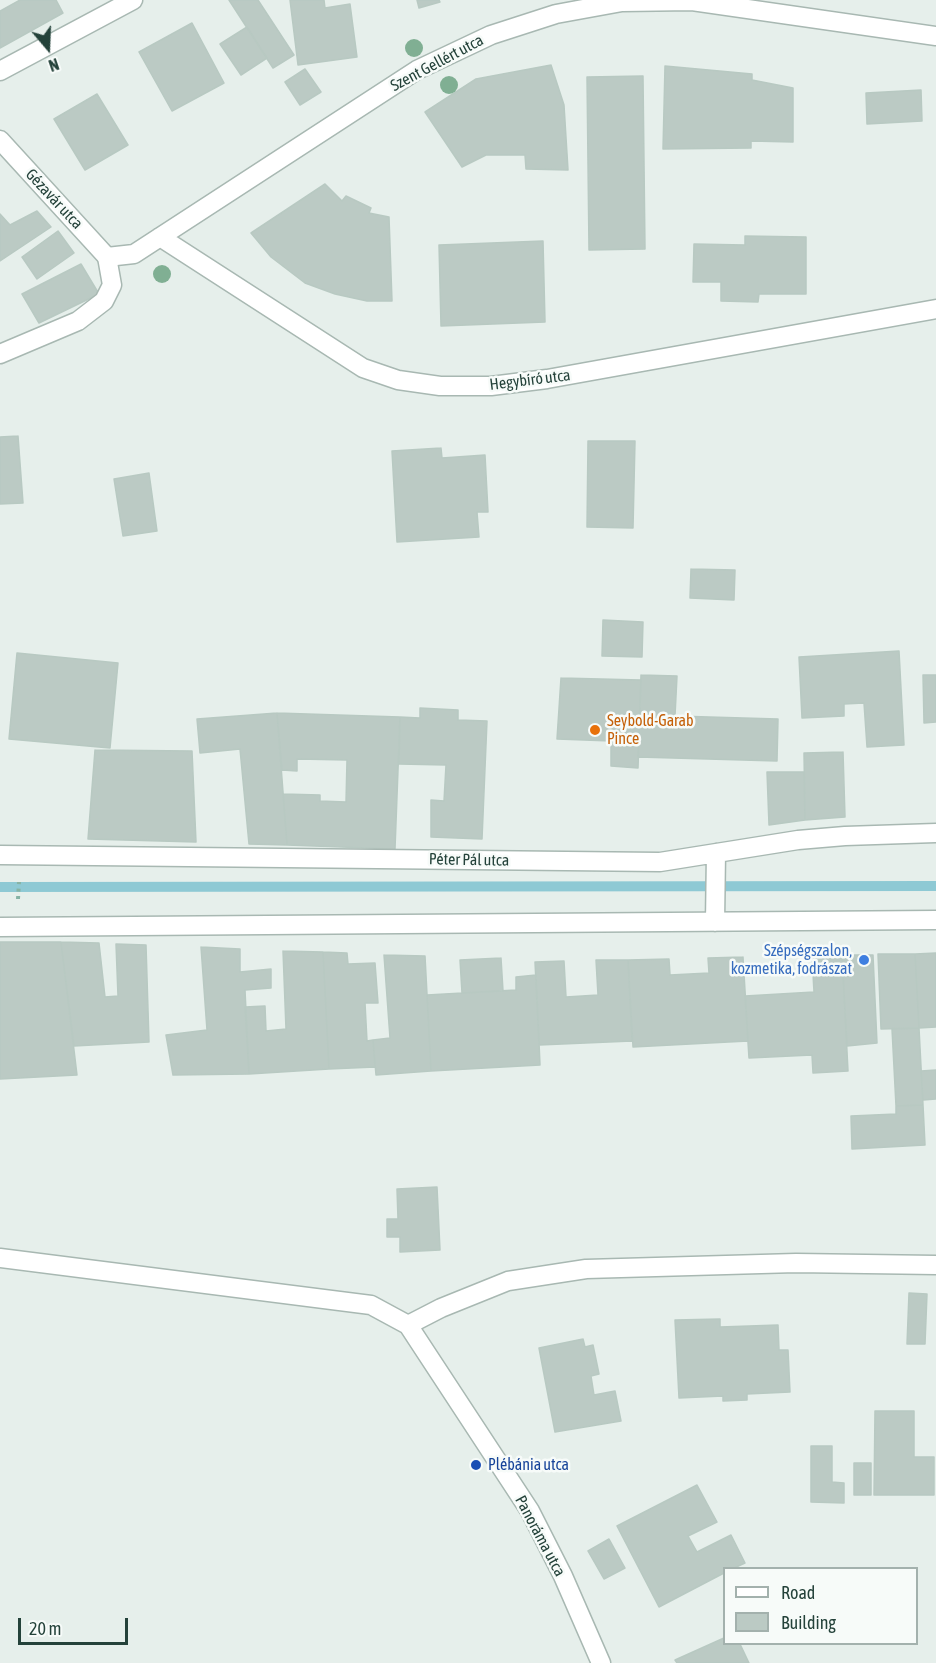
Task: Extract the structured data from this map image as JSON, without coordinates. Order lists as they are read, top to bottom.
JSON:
{
  "streets": {
    "street": [
      "Szent Gellért utca",
      "Gézavár utca",
      "Hegybíró utca",
      "Péter Pál utca",
      "Panoráma utca"
    ]
  },
  "crossings": [
    ["Szent Gellért utca", "Gézavár utca"],
    ["Szent Gellért utca", "Hegybíró utca"]
  ],
  "places": ["Seybold-Garab Pince", "Szépségszalon, kozmetika, fodrászat", "Plébánia utca"],
  "legend": ["Road", "Building"],
  "scale_bar": "20 m",
  "north": "bottom"
}
